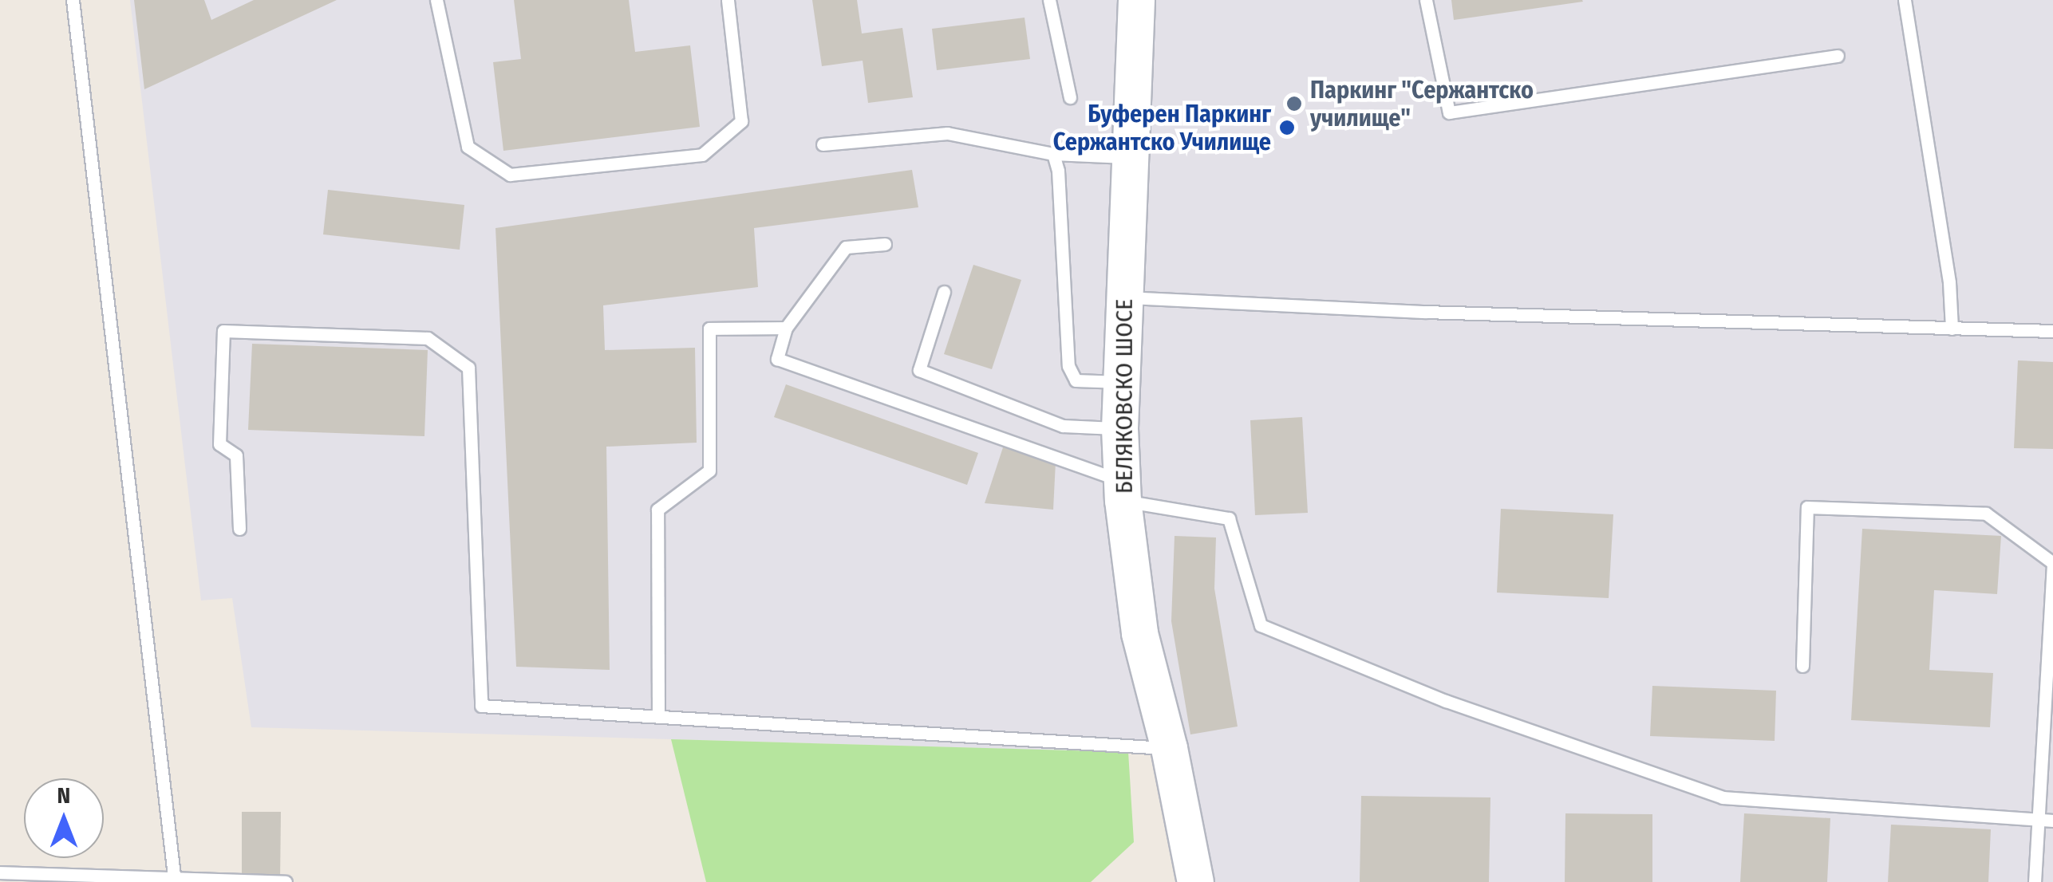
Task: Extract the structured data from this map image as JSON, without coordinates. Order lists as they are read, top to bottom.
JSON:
{
  "streets": {
    "street": ["БЕЛЯКОВСКО ШОСЕ"]
  },
  "places": ["Паркинг \"Сержантско училище\"", "Буферен Паркинг Сержантско Училище"],
  "north": "top"
}
